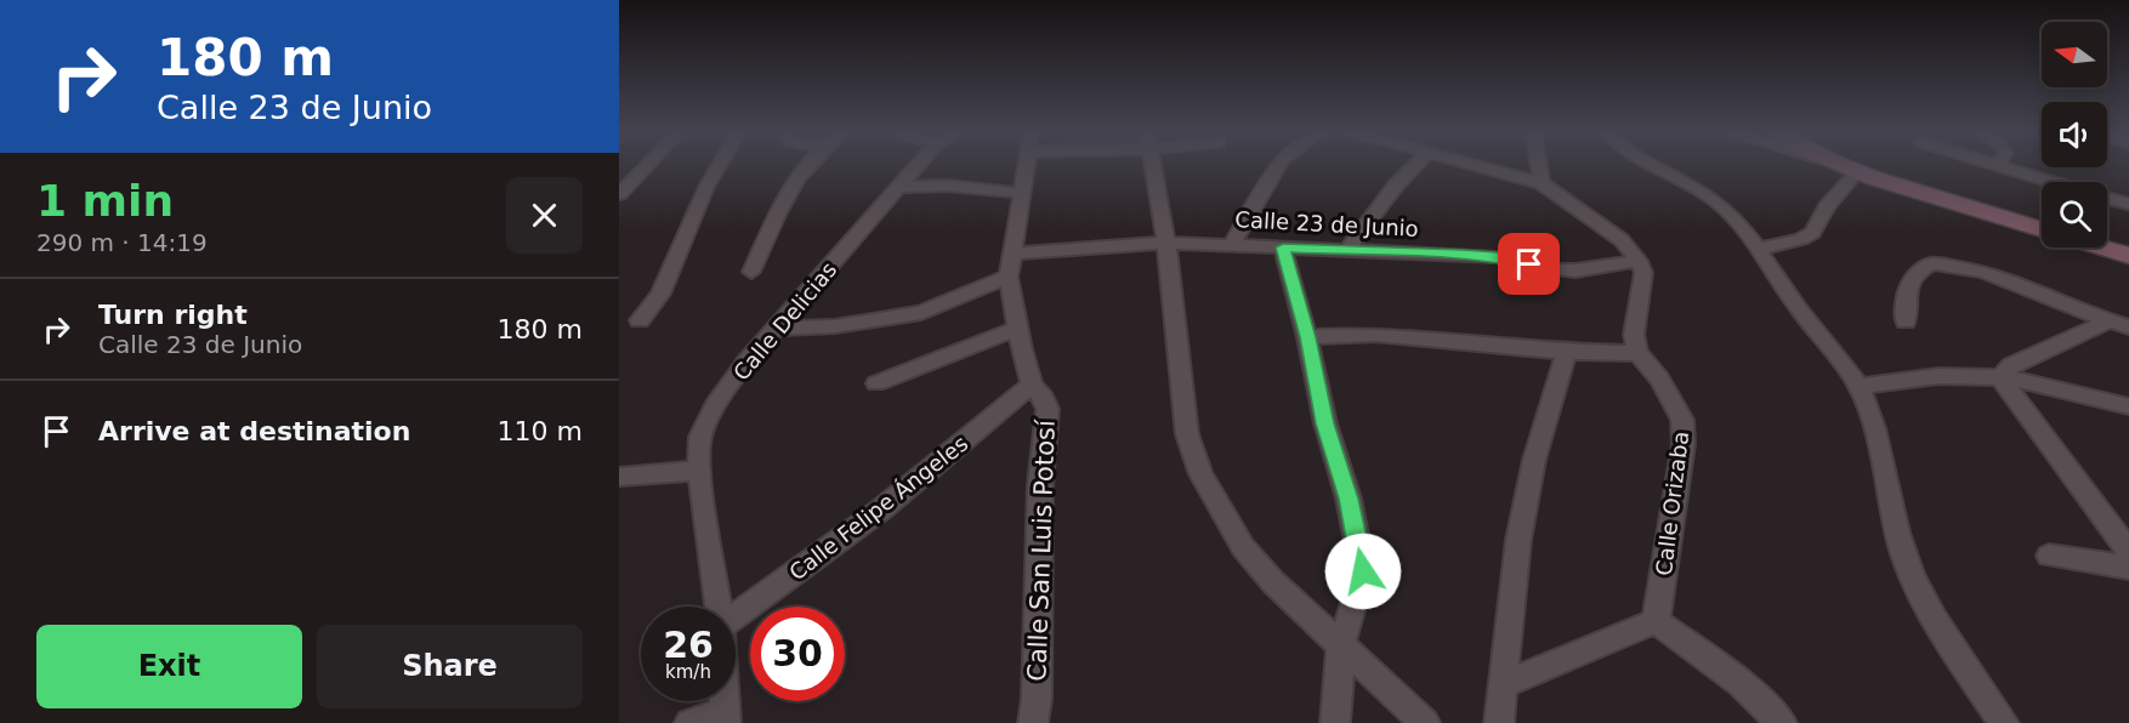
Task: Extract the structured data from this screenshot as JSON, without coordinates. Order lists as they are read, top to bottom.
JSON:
{
  "streets": {
    "street": [
      "Calle 23 de Junio",
      "Calle Delicias",
      "Calle Orizaba",
      "Calle Felipe Ángeles",
      "Calle San Luis Potosí"
    ]
  },
  "crossings": [
    ["Calle 23 de Junio", "Calle San Luis Potosí"],
    ["Calle Felipe Ángeles", "Calle San Luis Potosí"]
  ],
  "north": "left",
  "page": {
    "turn": ["180 m", "Calle 23 de Junio"],
    "heading": ["1 min", "290 m · 14:19"],
    "list": [
      {
        "name": "Turn right",
        "note": "Calle 23 de Junio",
        "value": "180 m"
      },
      {
        "name": "Arrive at destination",
        "value": "110 m"
      }
    ],
    "speed": "26 km/h",
    "limit": "30",
    "buttons": ["Exit", "Share"]
  }
}
